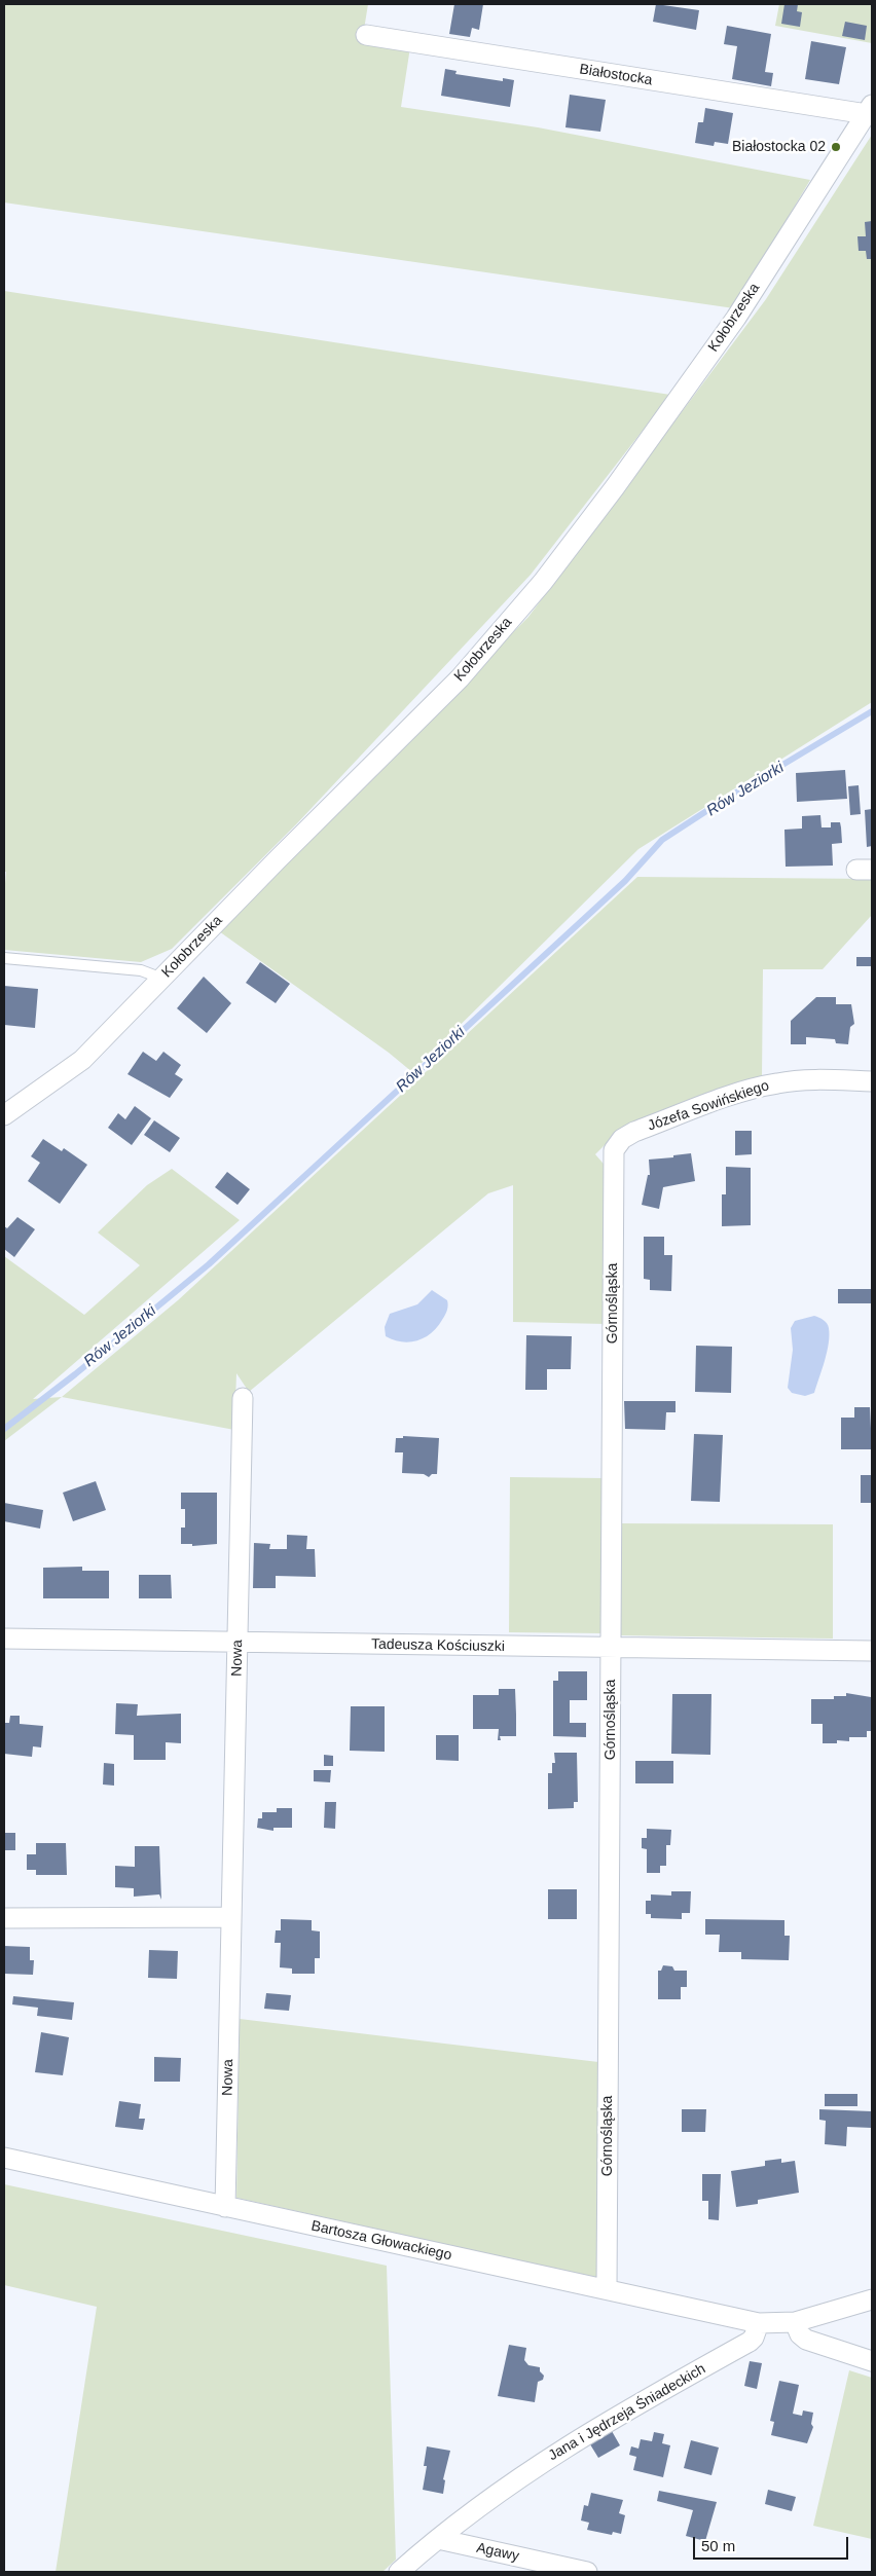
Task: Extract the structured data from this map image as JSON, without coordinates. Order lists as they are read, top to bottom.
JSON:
{
  "streets": {
    "street": [
      "Białostocka",
      "Kołobrzeska",
      "Józefa Sowińskiego",
      "Górnośląska",
      "Tadeusza Kościuszki",
      "Nowa",
      "Bartosza Głowackiego",
      "Jana i Jędrzeja Śniadeckich",
      "Agawy"
    ]
  },
  "crossings": [
    ["Białostocka", "Kołobrzeska"],
    ["Józefa Sowińskiego", "Górnośląska"],
    ["Górnośląska", "Tadeusza Kościuszki"],
    ["Górnośląska", "Bartosza Głowackiego"],
    ["Tadeusza Kościuszki", "Nowa"],
    ["Nowa", "Bartosza Głowackiego"],
    ["Bartosza Głowackiego", "Jana i Jędrzeja Śniadeckich"],
    ["Jana i Jędrzeja Śniadeckich", "Agawy"]
  ],
  "water": ["Rów Jeziorki"],
  "places": ["Białostocka 02"],
  "scale_bar": "50 m"
}
